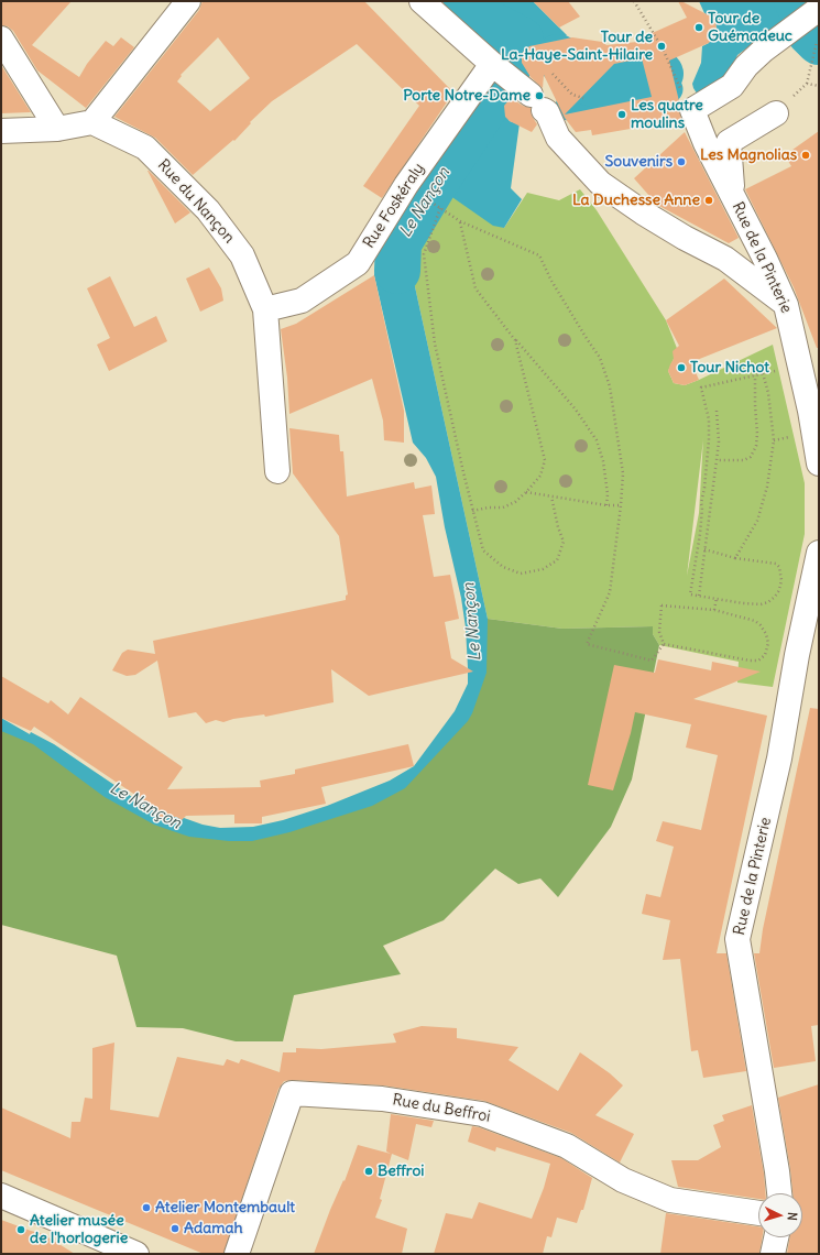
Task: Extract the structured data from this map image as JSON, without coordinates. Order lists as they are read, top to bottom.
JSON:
{
  "streets": {
    "street": [
      "Rue du Nançon",
      "Rue Foskéraly",
      "Rue de la Pinterie",
      "Rue du Beffroi"
    ]
  },
  "crossings": [
    ["Rue du Nançon", "Rue Foskéraly"]
  ],
  "water": ["Le Nançon"],
  "places": [
    "Tour de Guémadeuc",
    "Tour de La-Haye-Saint-Hilaire",
    "Porte Notre-Dame",
    "Les quatre moulins",
    "Les Magnolias",
    "Souvenirs",
    "La Duchesse Anne",
    "Tour Nichot",
    "Beffroi",
    "Atelier Montembault",
    "Adamah",
    "Atelier musée de l'horlogerie"
  ],
  "north": "right"
}
